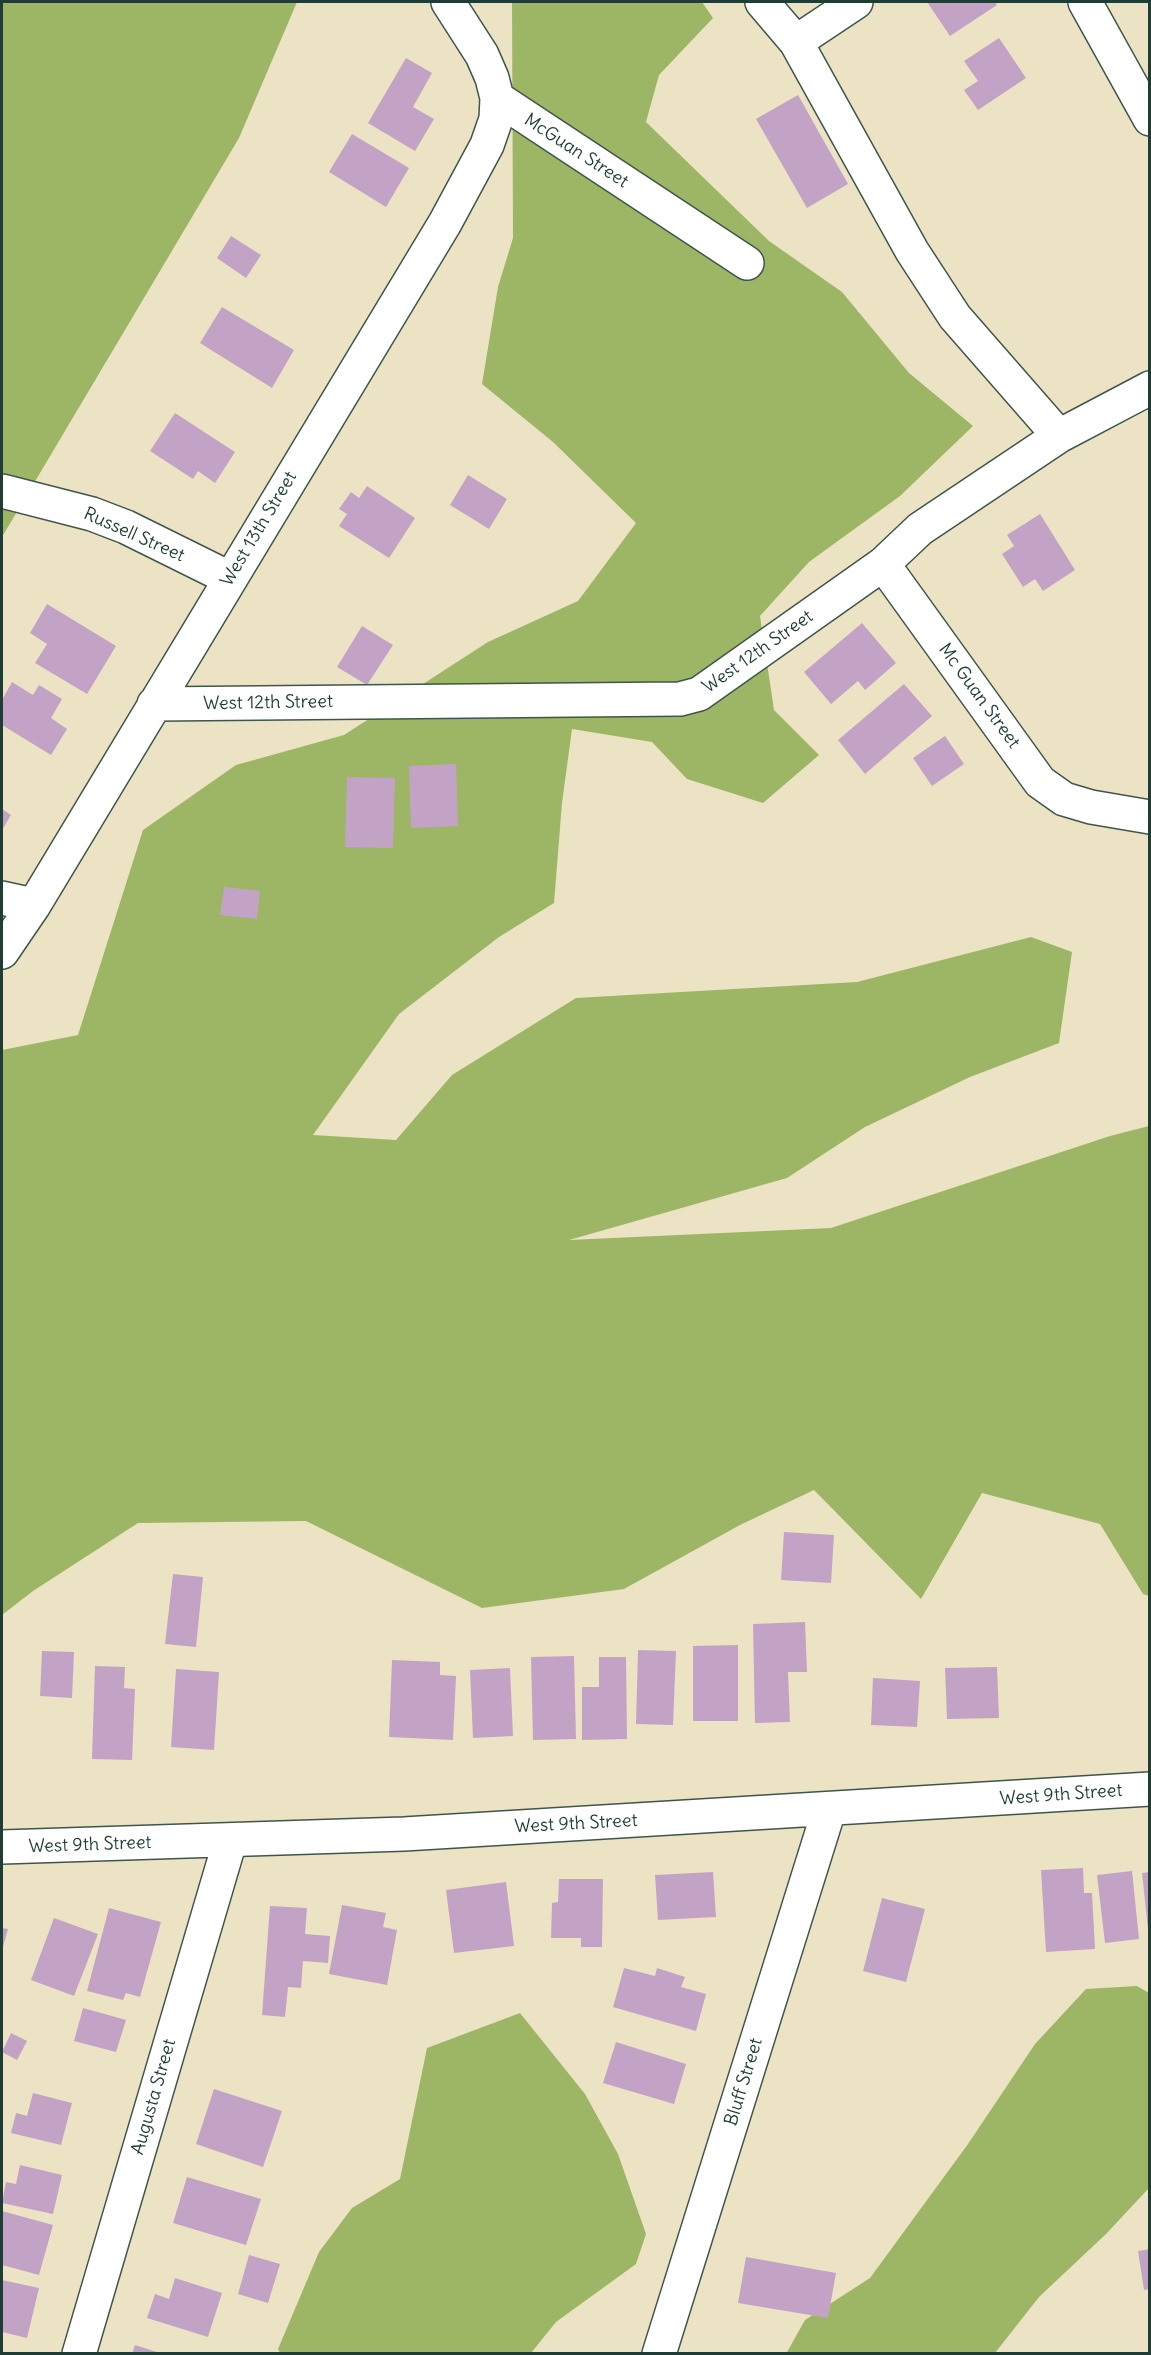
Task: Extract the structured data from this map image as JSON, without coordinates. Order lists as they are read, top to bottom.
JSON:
{
  "streets": {
    "street": [
      "McGuan Street",
      "West 13th Street",
      "Russell Street",
      "West 12th Street",
      "Mc Guan Street",
      "West 9th Street",
      "Bluff Street",
      "Augusta Street"
    ]
  },
  "crossings": [
    ["McGuan Street", "West 13th Street"],
    ["West 13th Street", "Russell Street"],
    ["West 13th Street", "West 12th Street"],
    ["West 12th Street", "Mc Guan Street"],
    ["West 9th Street", "Bluff Street"],
    ["West 9th Street", "Augusta Street"]
  ]
}
